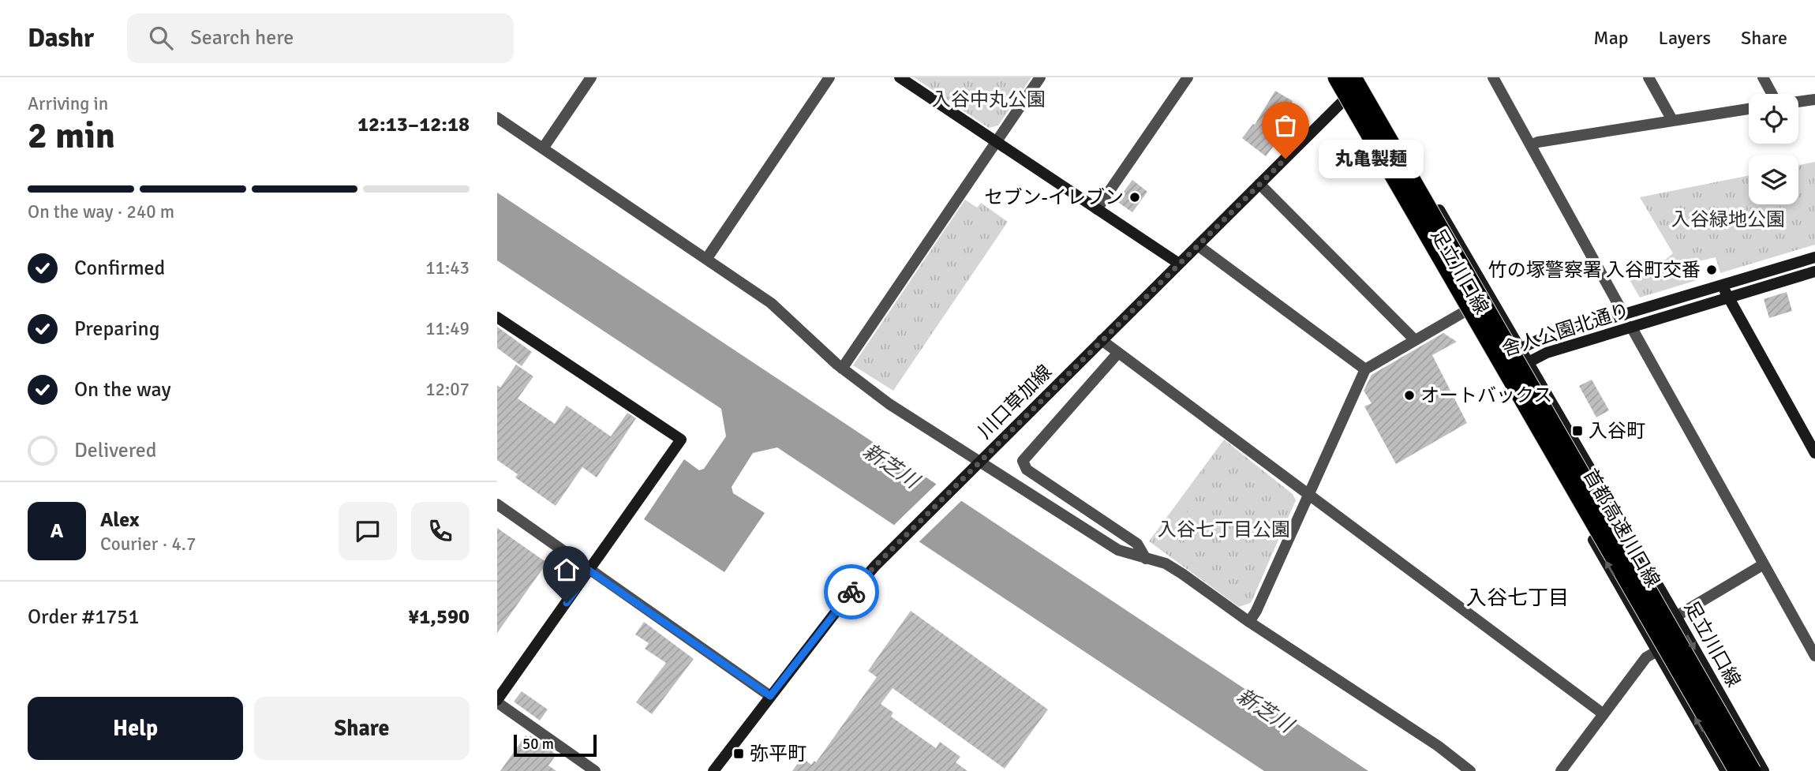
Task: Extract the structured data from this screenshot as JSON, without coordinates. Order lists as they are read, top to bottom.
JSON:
{
  "streets": {
    "highway": ["首都高速川口線"],
    "main road": ["足立川口線", "舎人公園北通り", "川口草加線"]
  },
  "crossings": [
    ["足立川口線", "舎人公園北通り"],
    ["足立川口線", "川口草加線"]
  ],
  "districts": ["入谷七丁目"],
  "water": ["新芝川"],
  "parks": ["入谷中丸公園", "入谷緑地公園", "入谷七丁目公園"],
  "places": {
    "other": [
      "丸亀製麺",
      "セブン-イレブン",
      "竹の塚警察署 入谷町交番",
      "オートバックス"
    ],
    "transit": ["入谷町", "弥平町"]
  },
  "scale_bar": "50 m",
  "page": {
    "header": "Dashr",
    "search": "Search here",
    "nav": ["Map", "Layers", "Share"],
    "heading": ["2 min", "Arriving in", "12:13–12:18"],
    "panel": [
      "Alex",
      "Courier · 4.7",
      "Order #1751",
      "¥1,590"
    ],
    "bubble": "丸亀製麺",
    "bar": "On the way · 240 m",
    "list": [
      ["Confirmed", "11:43"],
      ["Preparing", "11:49"],
      ["On the way", "12:07"],
      "Delivered"
    ],
    "round": "A",
    "buttons": ["Help", "Share"],
    "scale": "50 m"
  }
}
